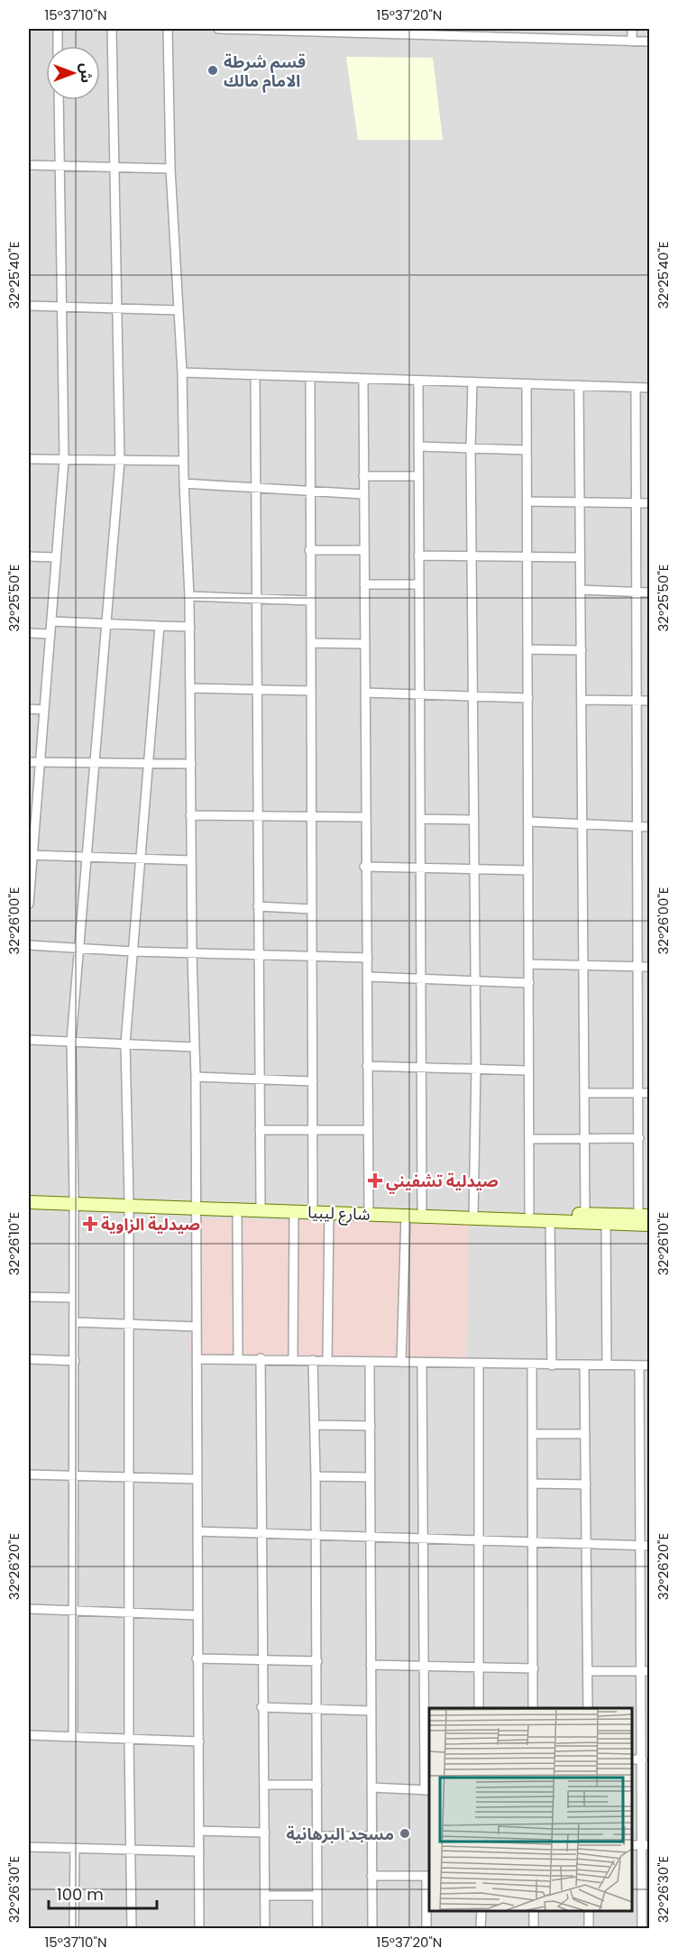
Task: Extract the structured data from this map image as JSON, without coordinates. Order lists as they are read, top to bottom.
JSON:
{
  "streets": {
    "main road": ["شارع ليبيا"]
  },
  "places": {
    "other": ["قسم شرطة الامام مالك", "مسجد البرهانية"],
    "health": ["صيدلية تشفيني", "صيدلية الزاوية"]
  },
  "scale_bar": "100 m",
  "north": "right",
  "coordinates": [
    "15°37'10\"N",
    "15°37'20\"N",
    "32°25'40\"E",
    "32°25'50\"E",
    "32°26'00\"E",
    "32°26'10\"E",
    "32°26'20\"E",
    "32°26'30\"E"
  ]
}
